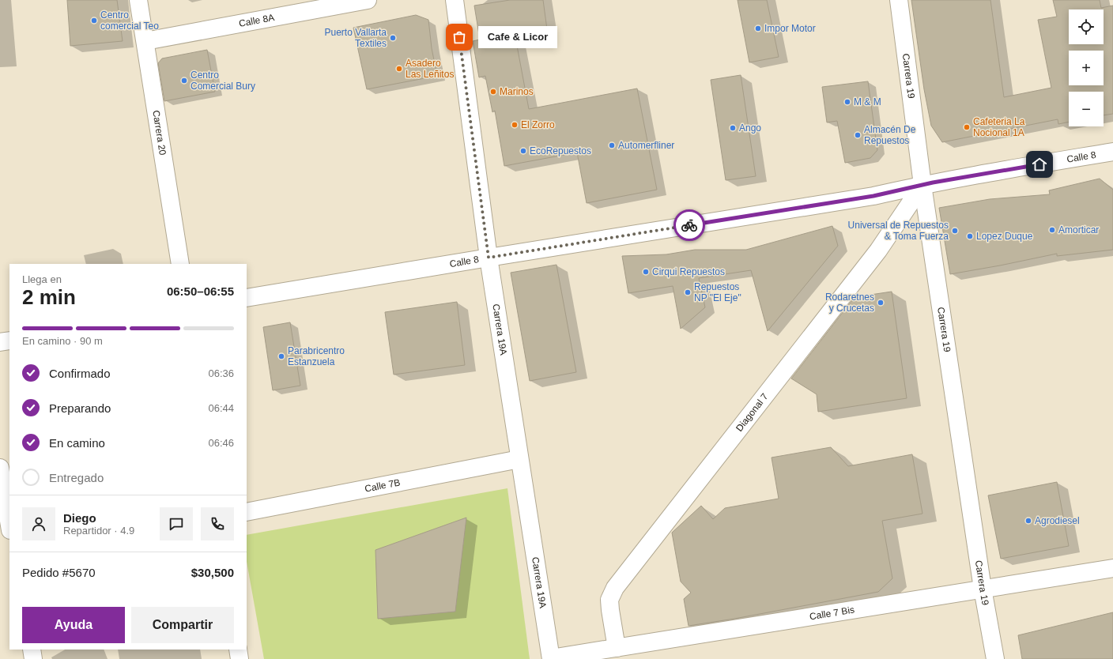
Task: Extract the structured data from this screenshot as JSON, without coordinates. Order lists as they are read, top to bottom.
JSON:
{
  "streets": {
    "street": [
      "Calle 8A",
      "Carrera 19",
      "Carrera 20",
      "Calle 8",
      "Carrera 19A",
      "Diagonal 7",
      "Calle 7B",
      "Calle 7 Bis"
    ]
  },
  "crossings": [
    ["Calle 8A", "Carrera 20"],
    ["Carrera 19", "Calle 8"],
    ["Carrera 19", "Diagonal 7"],
    ["Carrera 19", "Calle 7 Bis"],
    ["Calle 8", "Carrera 19A"],
    ["Calle 8", "Diagonal 7"],
    ["Carrera 19A", "Calle 7B"],
    ["Carrera 19A", "Calle 7 Bis"],
    ["Diagonal 7", "Calle 7 Bis"]
  ],
  "places": [
    "Centro comercial Teo",
    "Impor Motor",
    "Cafe & Licor",
    "Puerto Vallarta Textiles",
    "Asadero Las Leñitos",
    "Centro Comercial Bury",
    "Marinos",
    "M & M",
    "El Zorro",
    "Cafeteria La Nocional 1A",
    "Ango",
    "Almacén De Repuestos",
    "Automerfliner",
    "EcoRepuestos",
    "Amorticar",
    "Universal de Repuestos & Toma Fuerza",
    "Lopez Duque",
    "Cirqui Repuestos",
    "Repuestos NP \"El Eje\"",
    "Rodaretnes y Crucetas",
    "Parabricentro Estanzuela",
    "Agrodiesel"
  ],
  "page": {
    "map_buttons": ["+", "−"],
    "bubble": "Cafe & Licor",
    "heading": ["2 min", "Llega en", "06:50–06:55"],
    "panel": [
      "Diego",
      "Repartidor · 4.9",
      "Pedido #5670",
      "$30,500"
    ],
    "bar": "En camino · 90 m",
    "list": [
      ["Confirmado", "06:36"],
      ["Preparando", "06:44"],
      ["En camino", "06:46"],
      "Entregado"
    ],
    "buttons": ["Ayuda", "Compartir"]
  }
}
